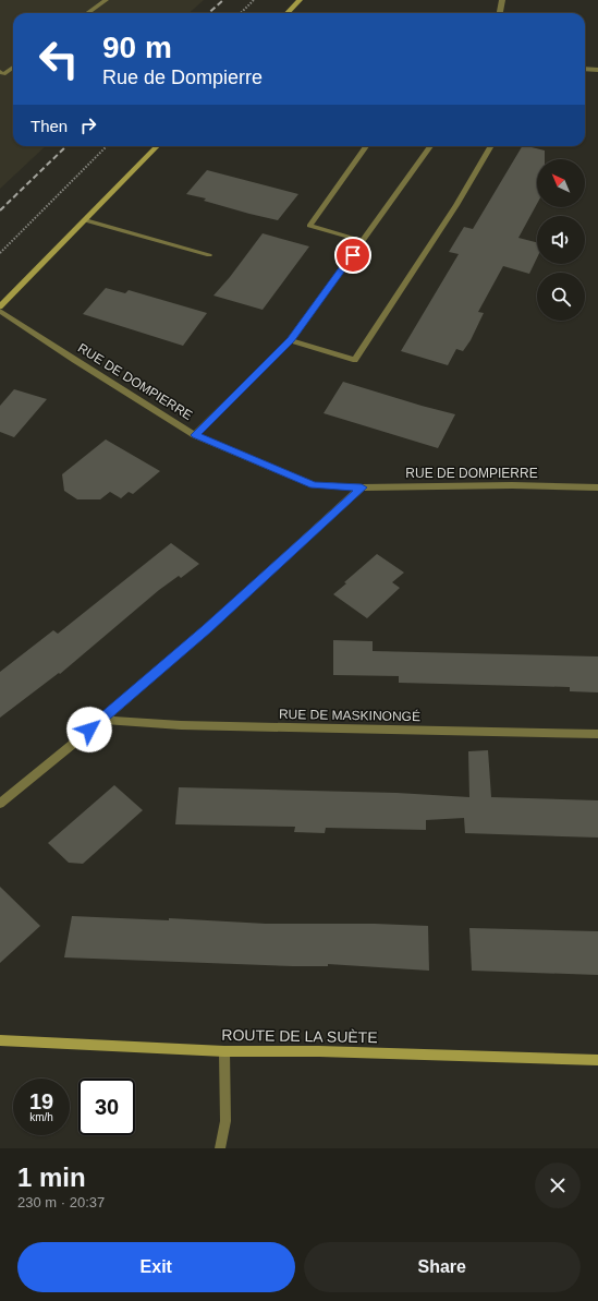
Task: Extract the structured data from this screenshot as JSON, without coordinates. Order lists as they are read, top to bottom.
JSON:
{
  "streets": {
    "street": ["RUE DE DOMPIERRE", "RUE DE MASKINONGÉ", "ROUTE DE LA SUÈTE"]
  },
  "north": "top left",
  "page": {
    "turn": ["90 m", "Rue de Dompierre"],
    "then": "Then",
    "speed": "19 km/h",
    "limit": "30",
    "heading": ["1 min", "230 m · 20:37"],
    "buttons": ["Exit", "Share"]
  }
}
